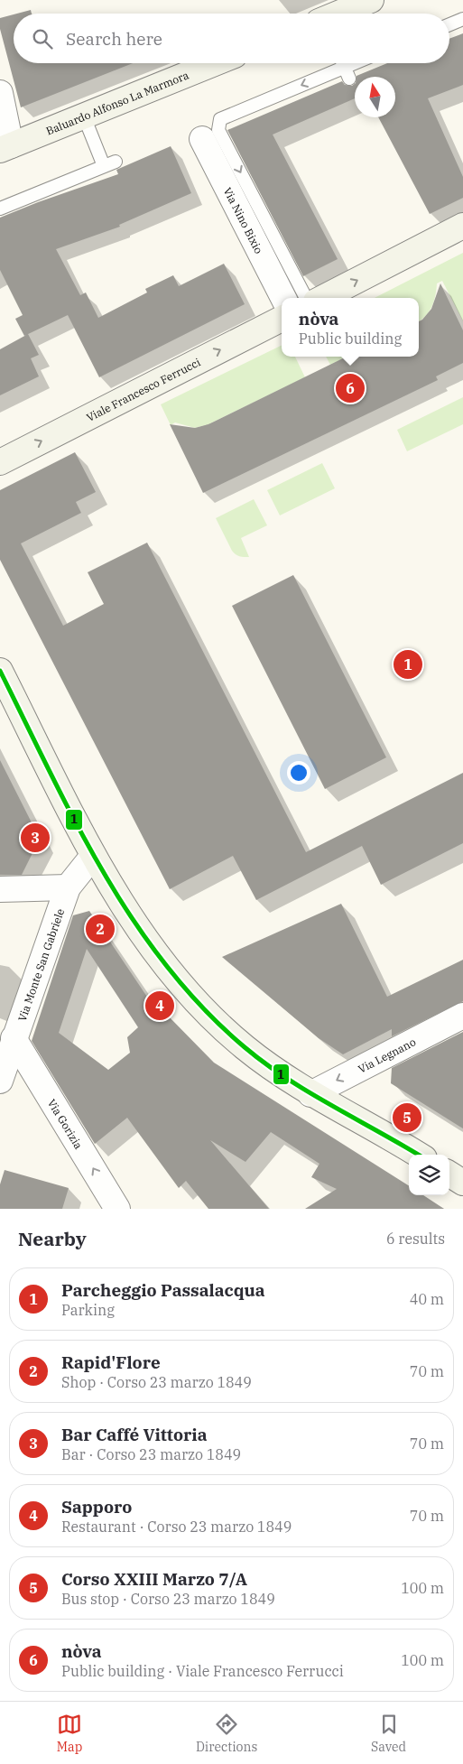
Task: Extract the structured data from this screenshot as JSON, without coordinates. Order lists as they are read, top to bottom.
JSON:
{
  "streets": {
    "street": [
      "Baluardo Alfonso La Marmora",
      "Via Nino Bixio",
      "Viale Francesco Ferrucci",
      "Via Monte San Gabriele",
      "Via Legnano",
      "Via Gorizia"
    ]
  },
  "crossings": [
    ["Via Monte San Gabriele", "Via Gorizia"]
  ],
  "one_way": ["Viale Francesco Ferrucci", "Via Legnano"],
  "lines": ["transit line 1"],
  "north": "top",
  "page": {
    "search": "Search here",
    "popup": ["nòva", "Public building"],
    "pins": [
      "6",
      "1",
      "3",
      "2",
      "4",
      "5"
    ],
    "heading": ["Nearby", "6 results"],
    "list": [
      {
        "mark": "1",
        "name": "Parcheggio Passalacqua",
        "note": "Parking",
        "value": "40 m"
      },
      {
        "mark": "2",
        "name": "Rapid'Flore",
        "note": "Shop · Corso 23 marzo 1849",
        "value": "70 m"
      },
      {
        "mark": "3",
        "name": "Bar Caffé Vittoria",
        "note": "Bar · Corso 23 marzo 1849",
        "value": "70 m"
      },
      {
        "mark": "4",
        "name": "Sapporo",
        "note": "Restaurant · Corso 23 marzo 1849",
        "value": "70 m"
      },
      {
        "mark": "5",
        "name": "Corso XXIII Marzo 7/A",
        "note": "Bus stop · Corso 23 marzo 1849",
        "value": "100 m"
      },
      {
        "mark": "6",
        "name": "nòva",
        "note": "Public building · Viale Francesco Ferrucci",
        "value": "100 m"
      }
    ],
    "nav": ["Map", "Directions", "Saved"]
  }
}
